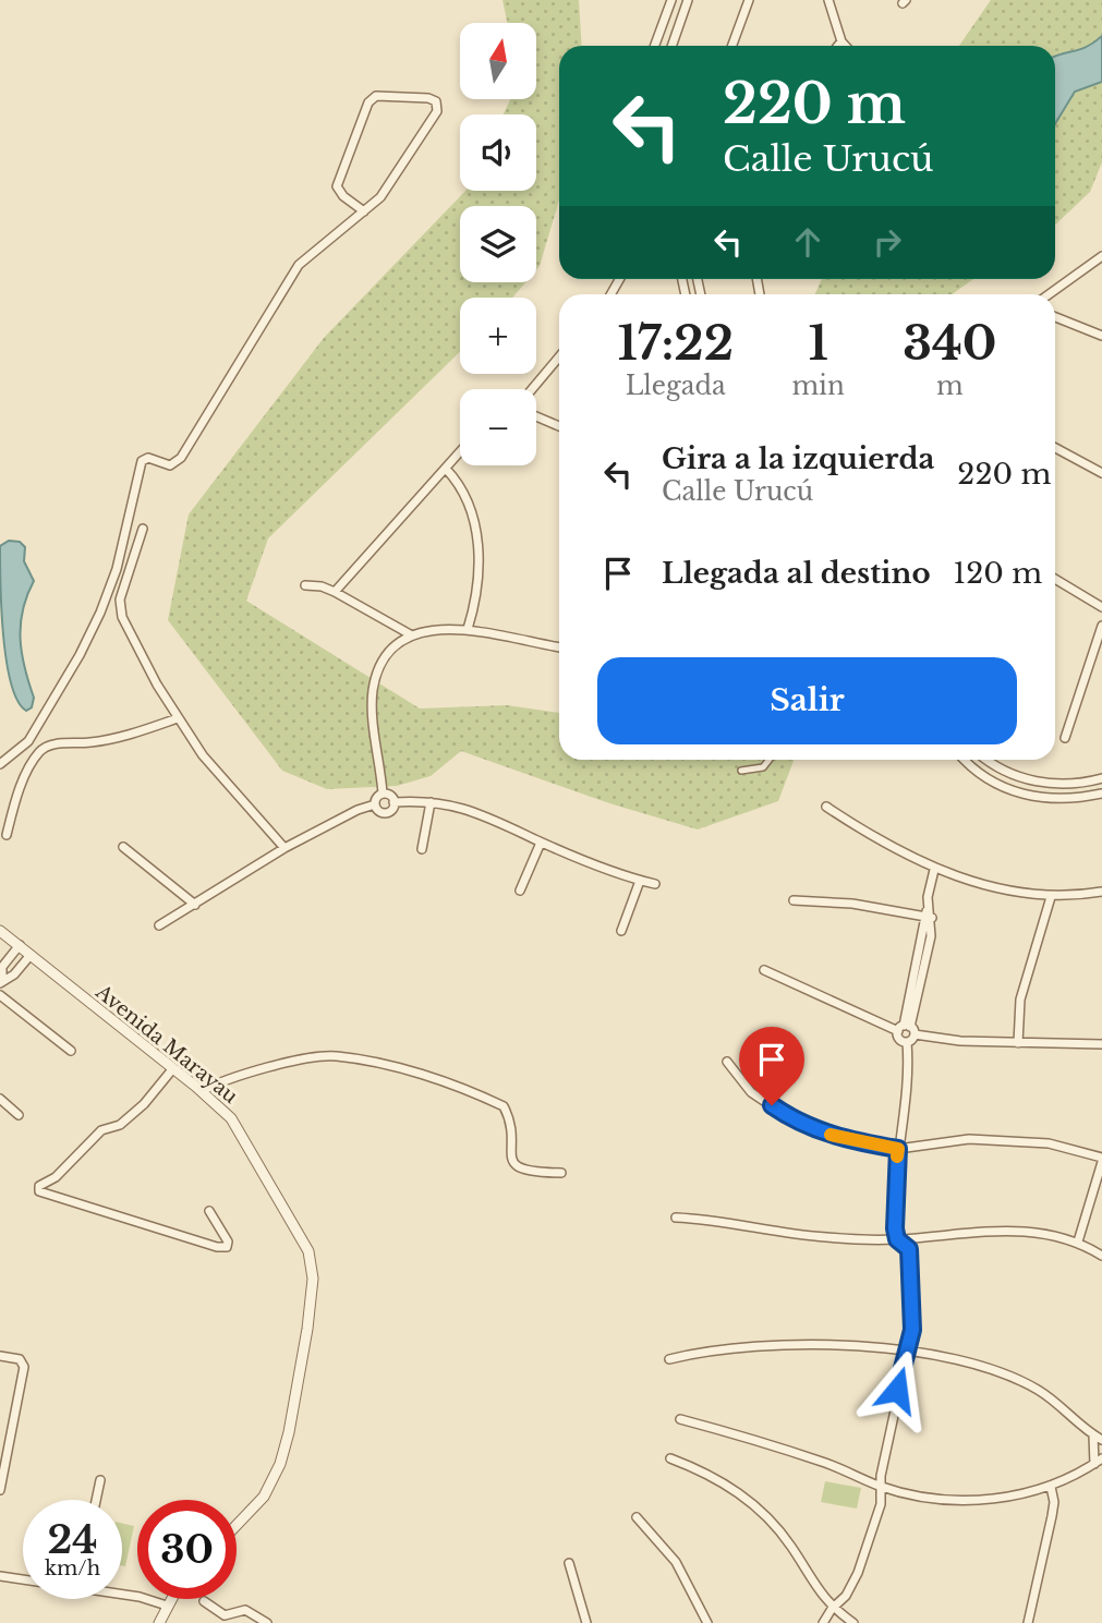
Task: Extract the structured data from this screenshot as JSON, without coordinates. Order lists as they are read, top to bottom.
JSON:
{
  "streets": {
    "street": ["Avenida Marayau"]
  },
  "north": "top",
  "page": {
    "map_buttons": ["+", "−"],
    "turn": ["220 m", "Calle Urucú"],
    "eta": [
      "17:22",
      "Llegada",
      "1",
      "min",
      "340",
      "m"
    ],
    "list": [
      {
        "name": "Gira a la izquierda",
        "note": "Calle Urucú",
        "value": "220 m"
      },
      {
        "name": "Llegada al destino",
        "value": "120 m"
      }
    ],
    "buttons": "Salir",
    "speed": "24 km/h",
    "limit": "30"
  }
}
